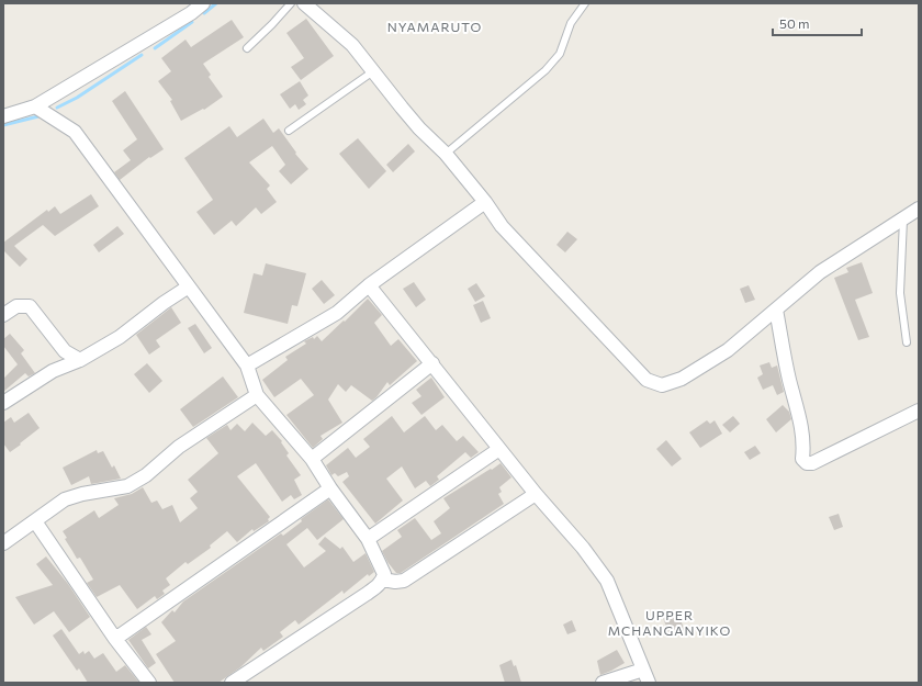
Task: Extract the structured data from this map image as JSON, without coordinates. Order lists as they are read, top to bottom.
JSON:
{
  "districts": ["NYAMARUTO", "UPPER MCHANGANYIKO"],
  "scale_bar": "50 m"
}
